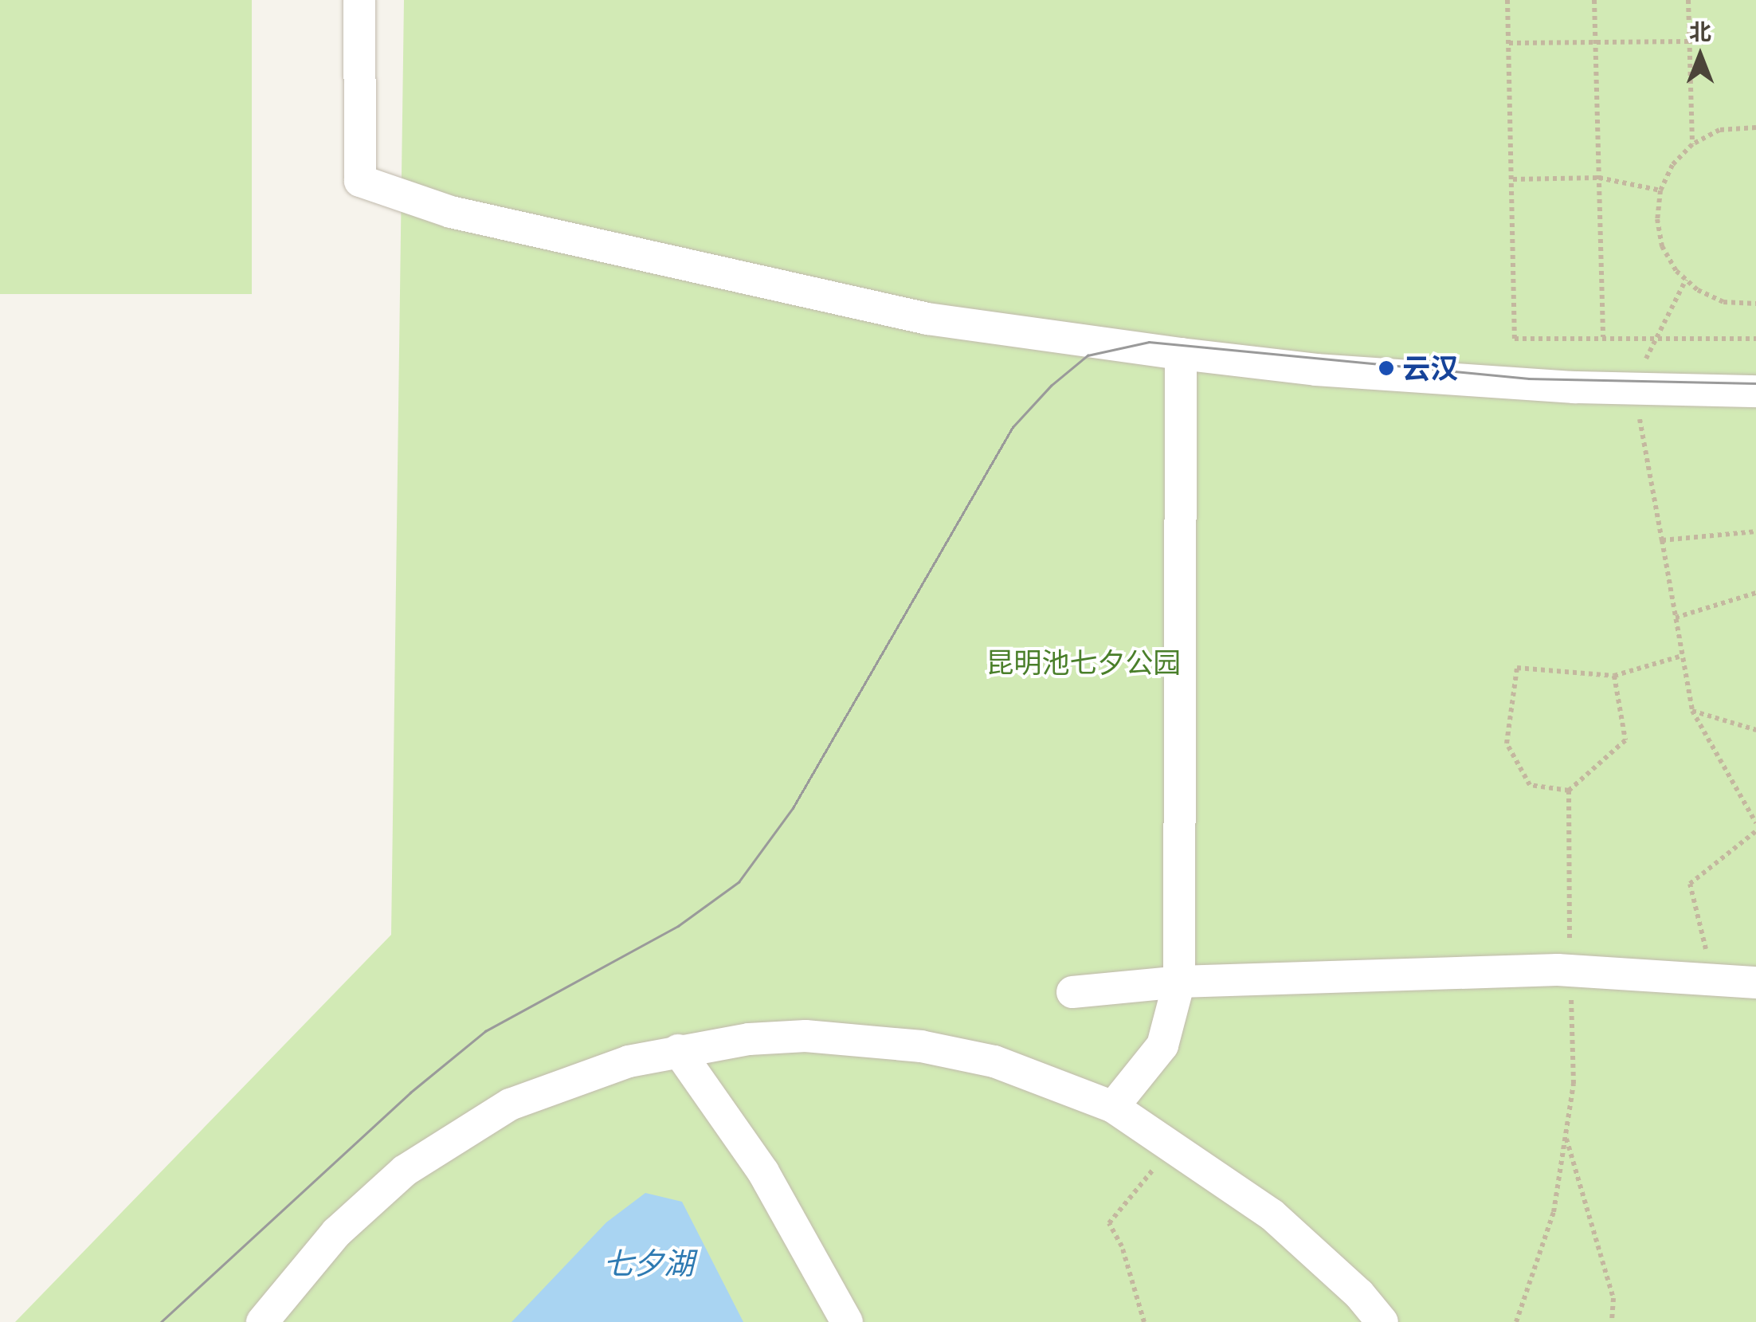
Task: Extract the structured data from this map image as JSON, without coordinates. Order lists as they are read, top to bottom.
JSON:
{
  "water": ["七夕湖"],
  "parks": ["昆明池七夕公园"],
  "places": ["云汉"],
  "north": "top"
}
